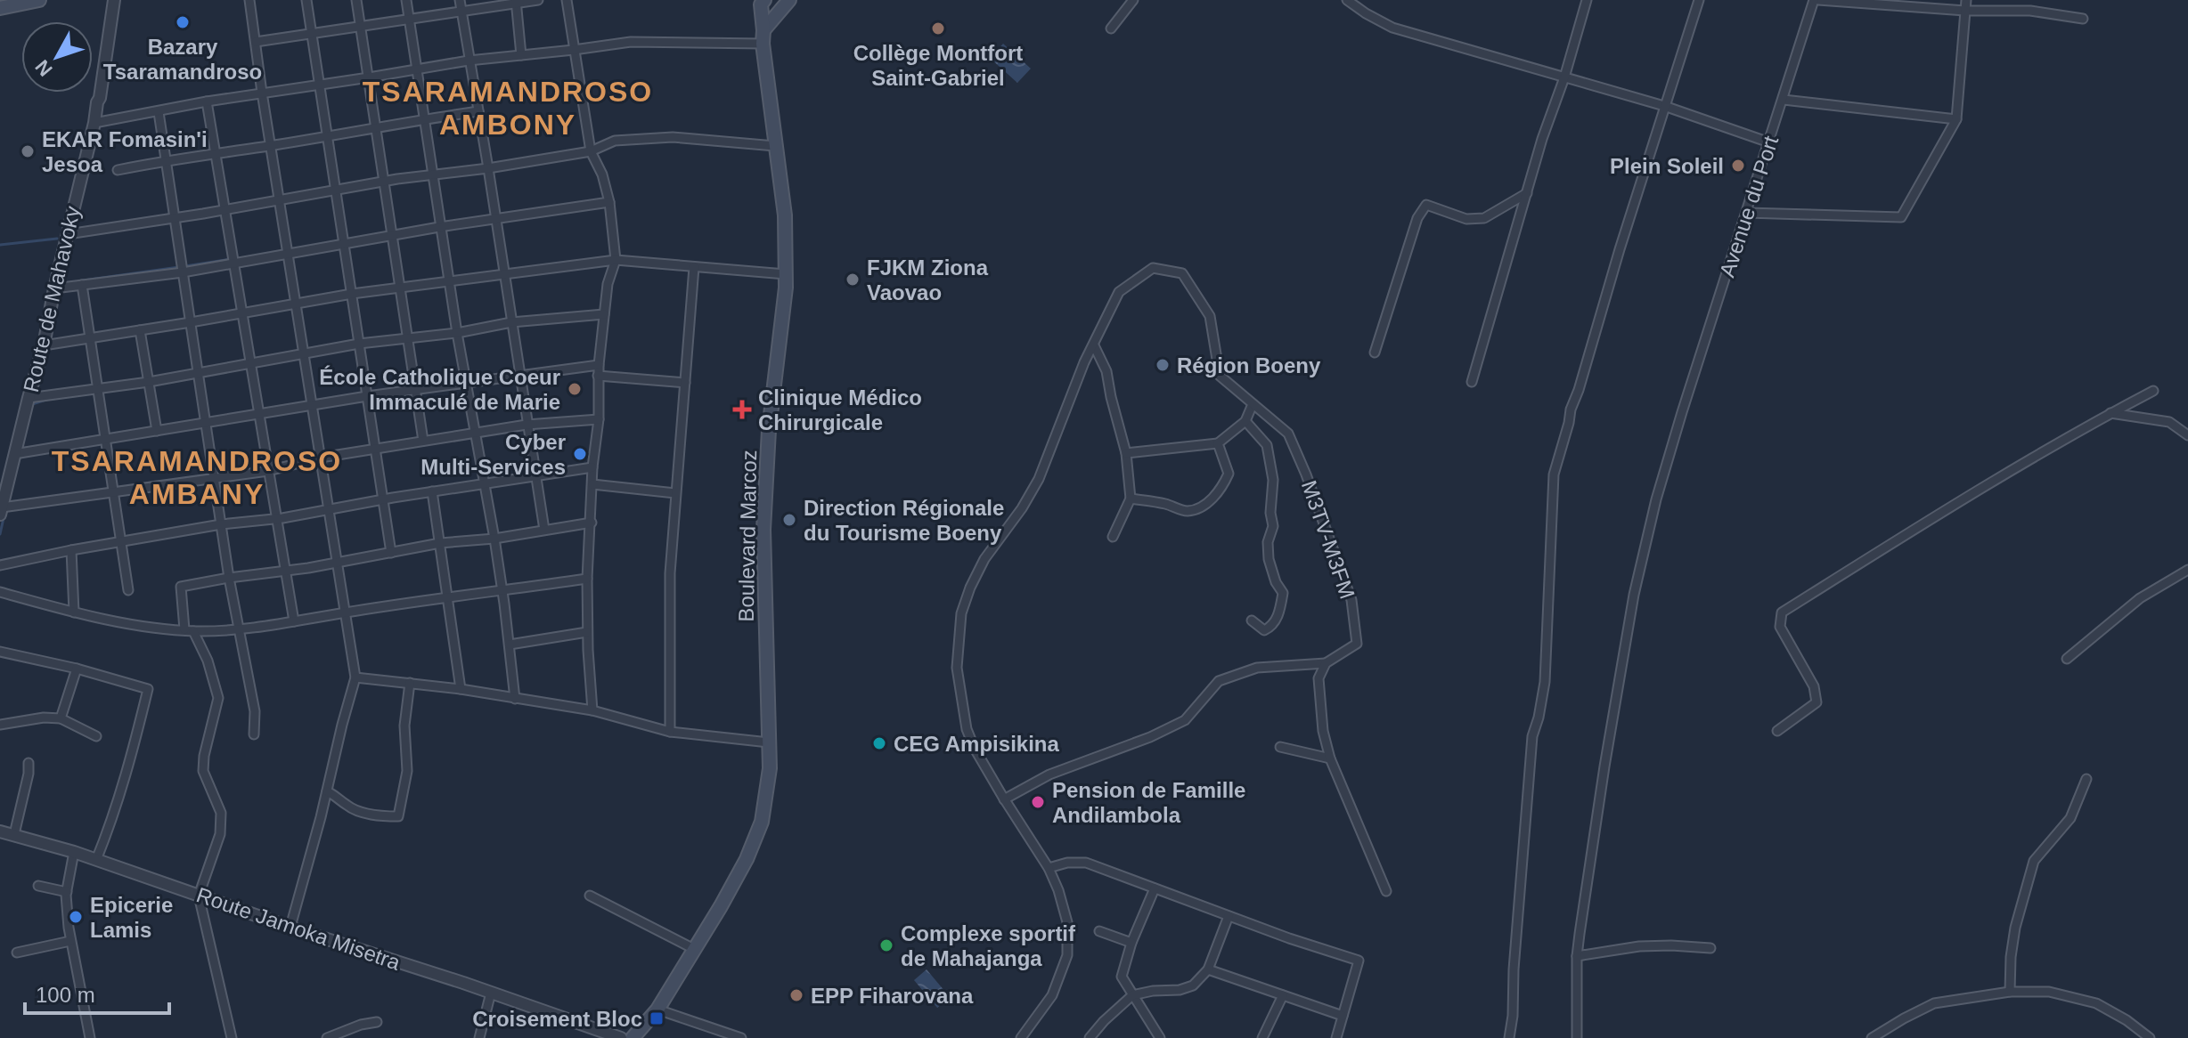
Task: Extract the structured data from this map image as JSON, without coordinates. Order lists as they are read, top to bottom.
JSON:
{
  "streets": {
    "main road": ["Boulevard Marcoz"],
    "street": [
      "Avenue du Port",
      "Route de Mahavoky",
      "M3TV-M3FM",
      "Route Jamoka Misetra"
    ]
  },
  "districts": ["TSARAMANDROSO AMBONY", "TSARAMANDROSO AMBANY"],
  "places": {
    "other": [
      "Bazary Tsaramandroso",
      "Collège Montfort Saint-Gabriel",
      "EKAR Fomasin'i Jesoa",
      "Plein Soleil",
      "FJKM Ziona Vaovao",
      "Région Boeny",
      "École Catholique Coeur Immaculé de Marie",
      "Cyber Multi-Services",
      "Direction Régionale du Tourisme Boeny",
      "CEG Ampisikina",
      "Pension de Famille Andilambola",
      "Epicerie Lamis",
      "Complexe sportif de Mahajanga",
      "EPP Fiharovana"
    ],
    "health": ["Clinique Médico Chirurgicale"],
    "transit": ["Croisement Bloc"]
  },
  "scale_bar": "100 m",
  "north": "bottom left"
}
